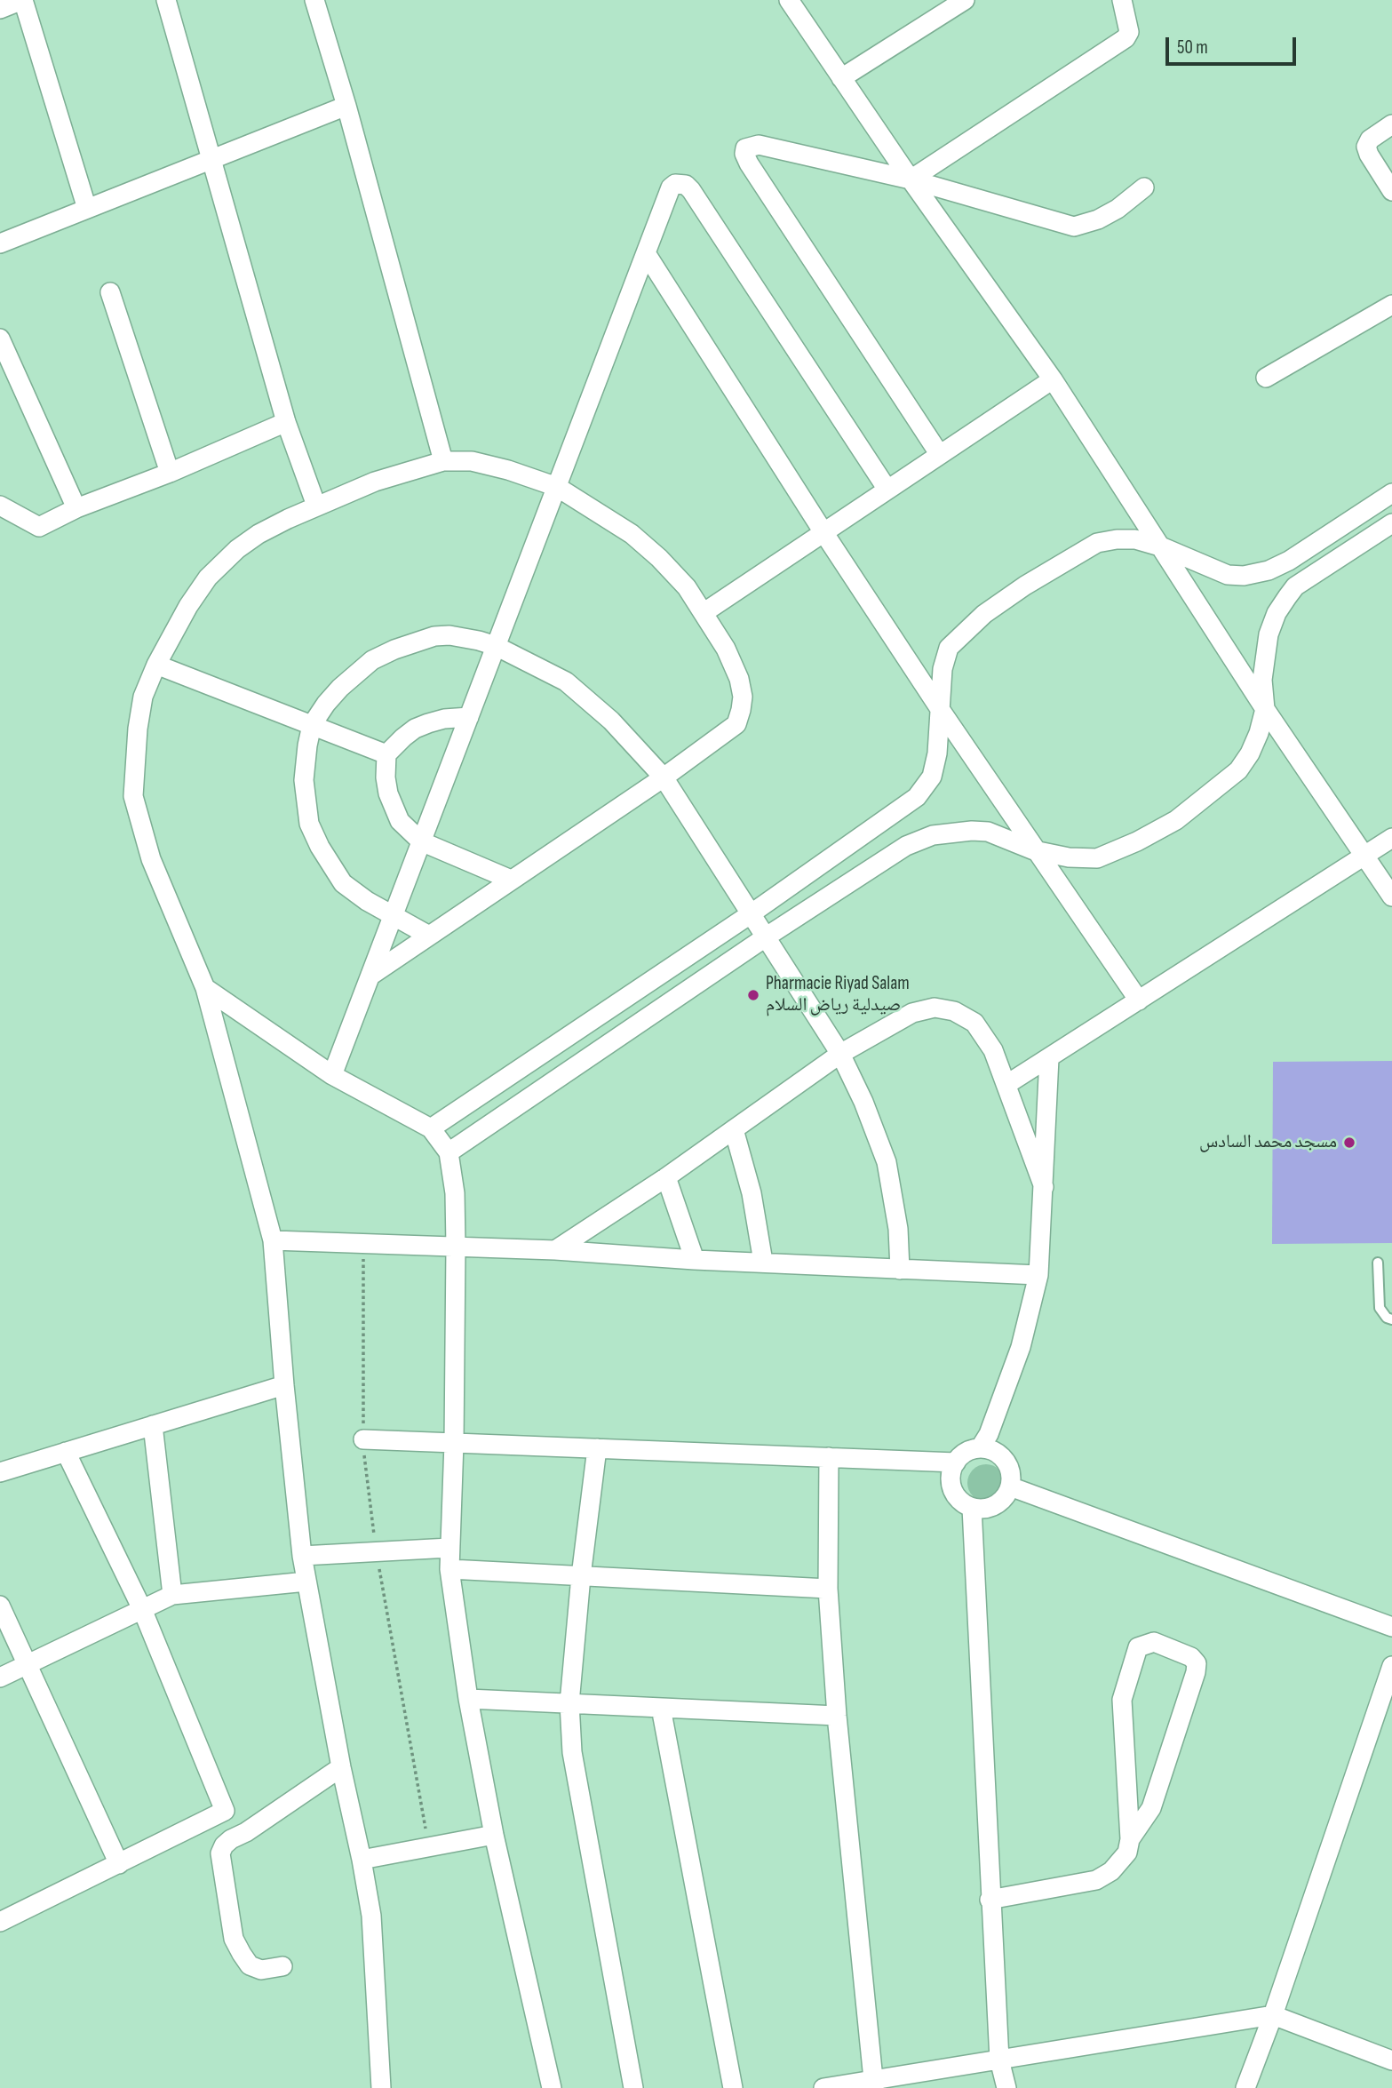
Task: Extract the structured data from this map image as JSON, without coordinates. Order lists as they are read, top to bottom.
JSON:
{
  "places": ["Pharmacie Riyad Salam صيدلية رياض السلام", "مسجد محمد السادس"],
  "scale_bar": "50 m"
}
